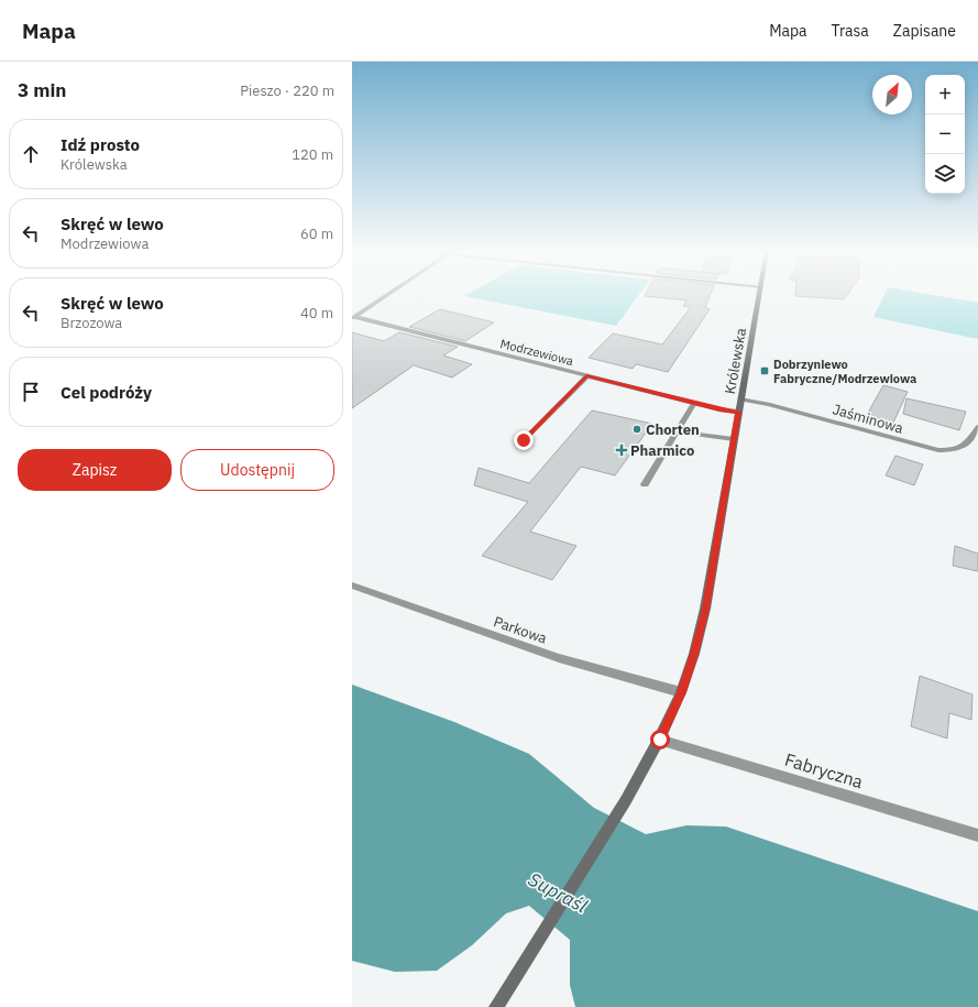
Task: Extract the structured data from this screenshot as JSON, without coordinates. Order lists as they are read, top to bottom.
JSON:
{
  "streets": {
    "street": [
      "Modrzewiowa",
      "Królewska",
      "Jaśminowa",
      "Parkowa",
      "Fabryczna"
    ]
  },
  "crossings": [
    ["Modrzewiowa", "Królewska"],
    ["Królewska", "Jaśminowa"],
    ["Królewska", "Parkowa"],
    ["Królewska", "Fabryczna"]
  ],
  "water": ["Supraśl"],
  "places": {
    "transit": ["Dobrzyniewo Fabryczne/Modrzewiowa"],
    "other": ["Chorten"],
    "health": ["Pharmico"]
  },
  "north": "top right",
  "page": {
    "header": "Mapa",
    "nav": ["Mapa", "Trasa", "Zapisane"],
    "heading": ["3 min", "Pieszo · 220 m"],
    "map_buttons": ["+", "−"],
    "list": [
      ["Idź prosto", "Królewska", "120 m"],
      ["Skręć w lewo", "Modrzewiowa", "60 m"],
      ["Skręć w lewo", "Brzozowa", "40 m"],
      "Cel podróży"
    ],
    "buttons": ["Zapisz", "Udostępnij"]
  }
}
